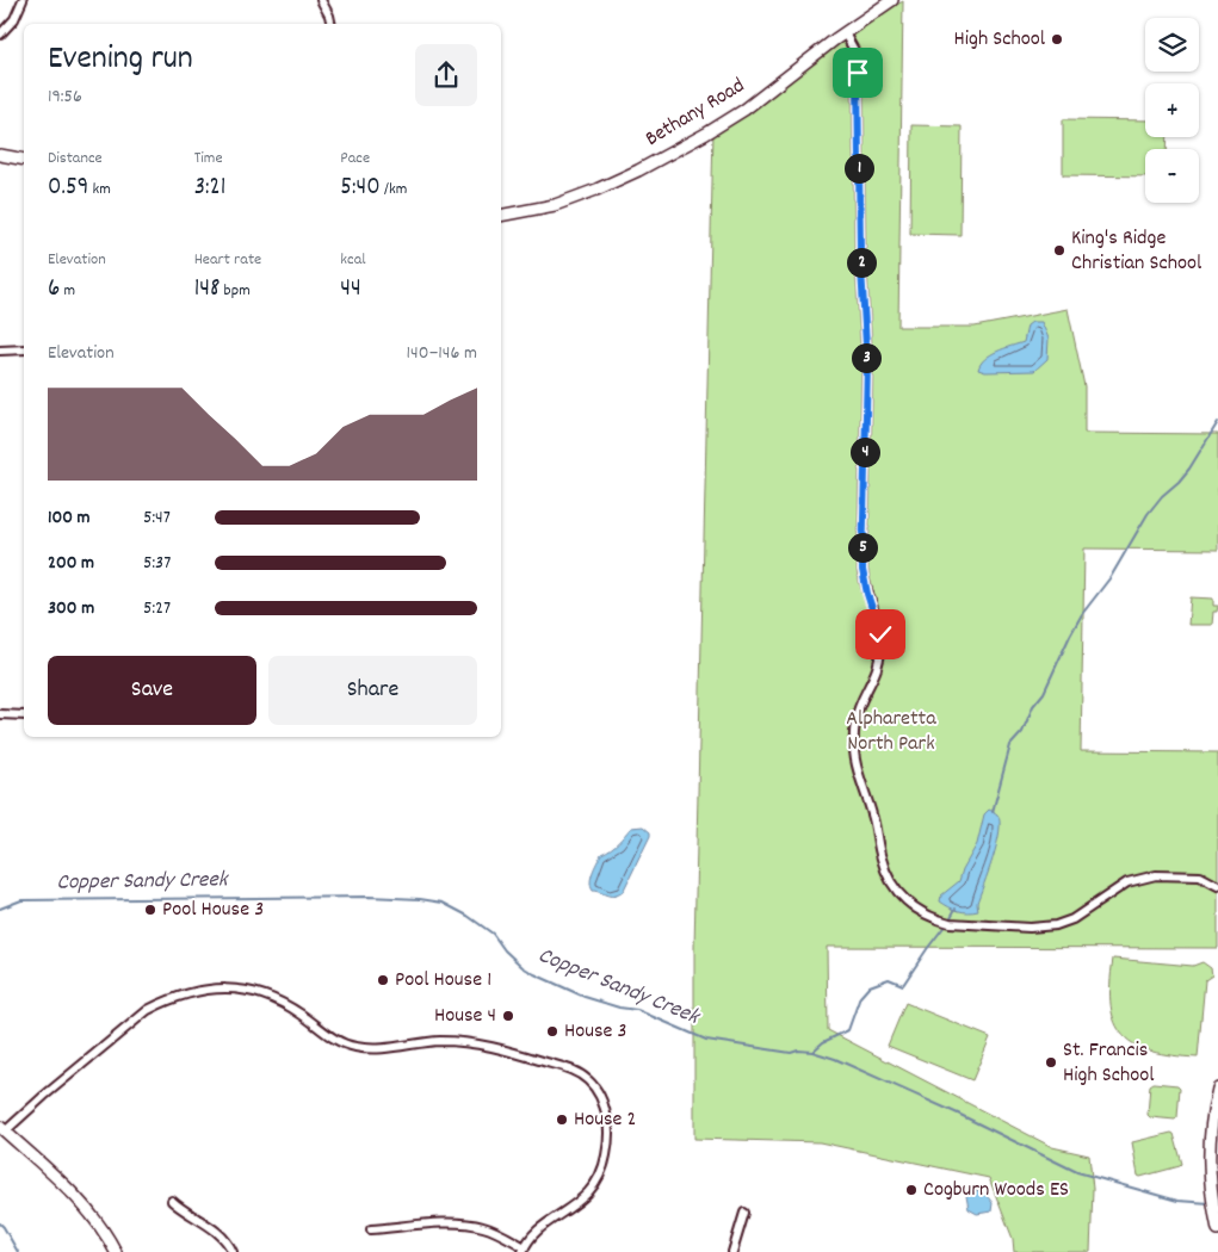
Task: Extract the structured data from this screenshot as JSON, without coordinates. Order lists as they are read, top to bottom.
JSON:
{
  "streets": {
    "street": ["Bethany Road"]
  },
  "water": ["Copper Sandy Creek"],
  "parks": ["Alpharetta North Park"],
  "places": [
    "High School",
    "King's Ridge Christian School",
    "Pool House 3",
    "Pool House 1",
    "House 4",
    "House 3",
    "St. Francis High School",
    "House 2",
    "Cogburn Woods ES"
  ],
  "page": {
    "map_buttons": ["+", "−"],
    "heading": ["Evening run", "19:56"],
    "stats": [
      ["Distance", "0.59 km"],
      ["Time", "3:21"],
      ["Pace", "5:40 /km"],
      ["Elevation", "6 m"],
      ["Heart rate", "148 bpm"],
      ["kcal", "44"]
    ],
    "pins": [
      "1",
      "2",
      "3",
      "4",
      "5"
    ],
    "chart": ["Elevation", "140–146 m"],
    "list": [
      {
        "name": "100 m",
        "note": "5:47"
      },
      {
        "name": "200 m",
        "note": "5:37"
      },
      {
        "name": "300 m",
        "note": "5:27"
      }
    ],
    "buttons": ["Save", "Share"]
  }
}
